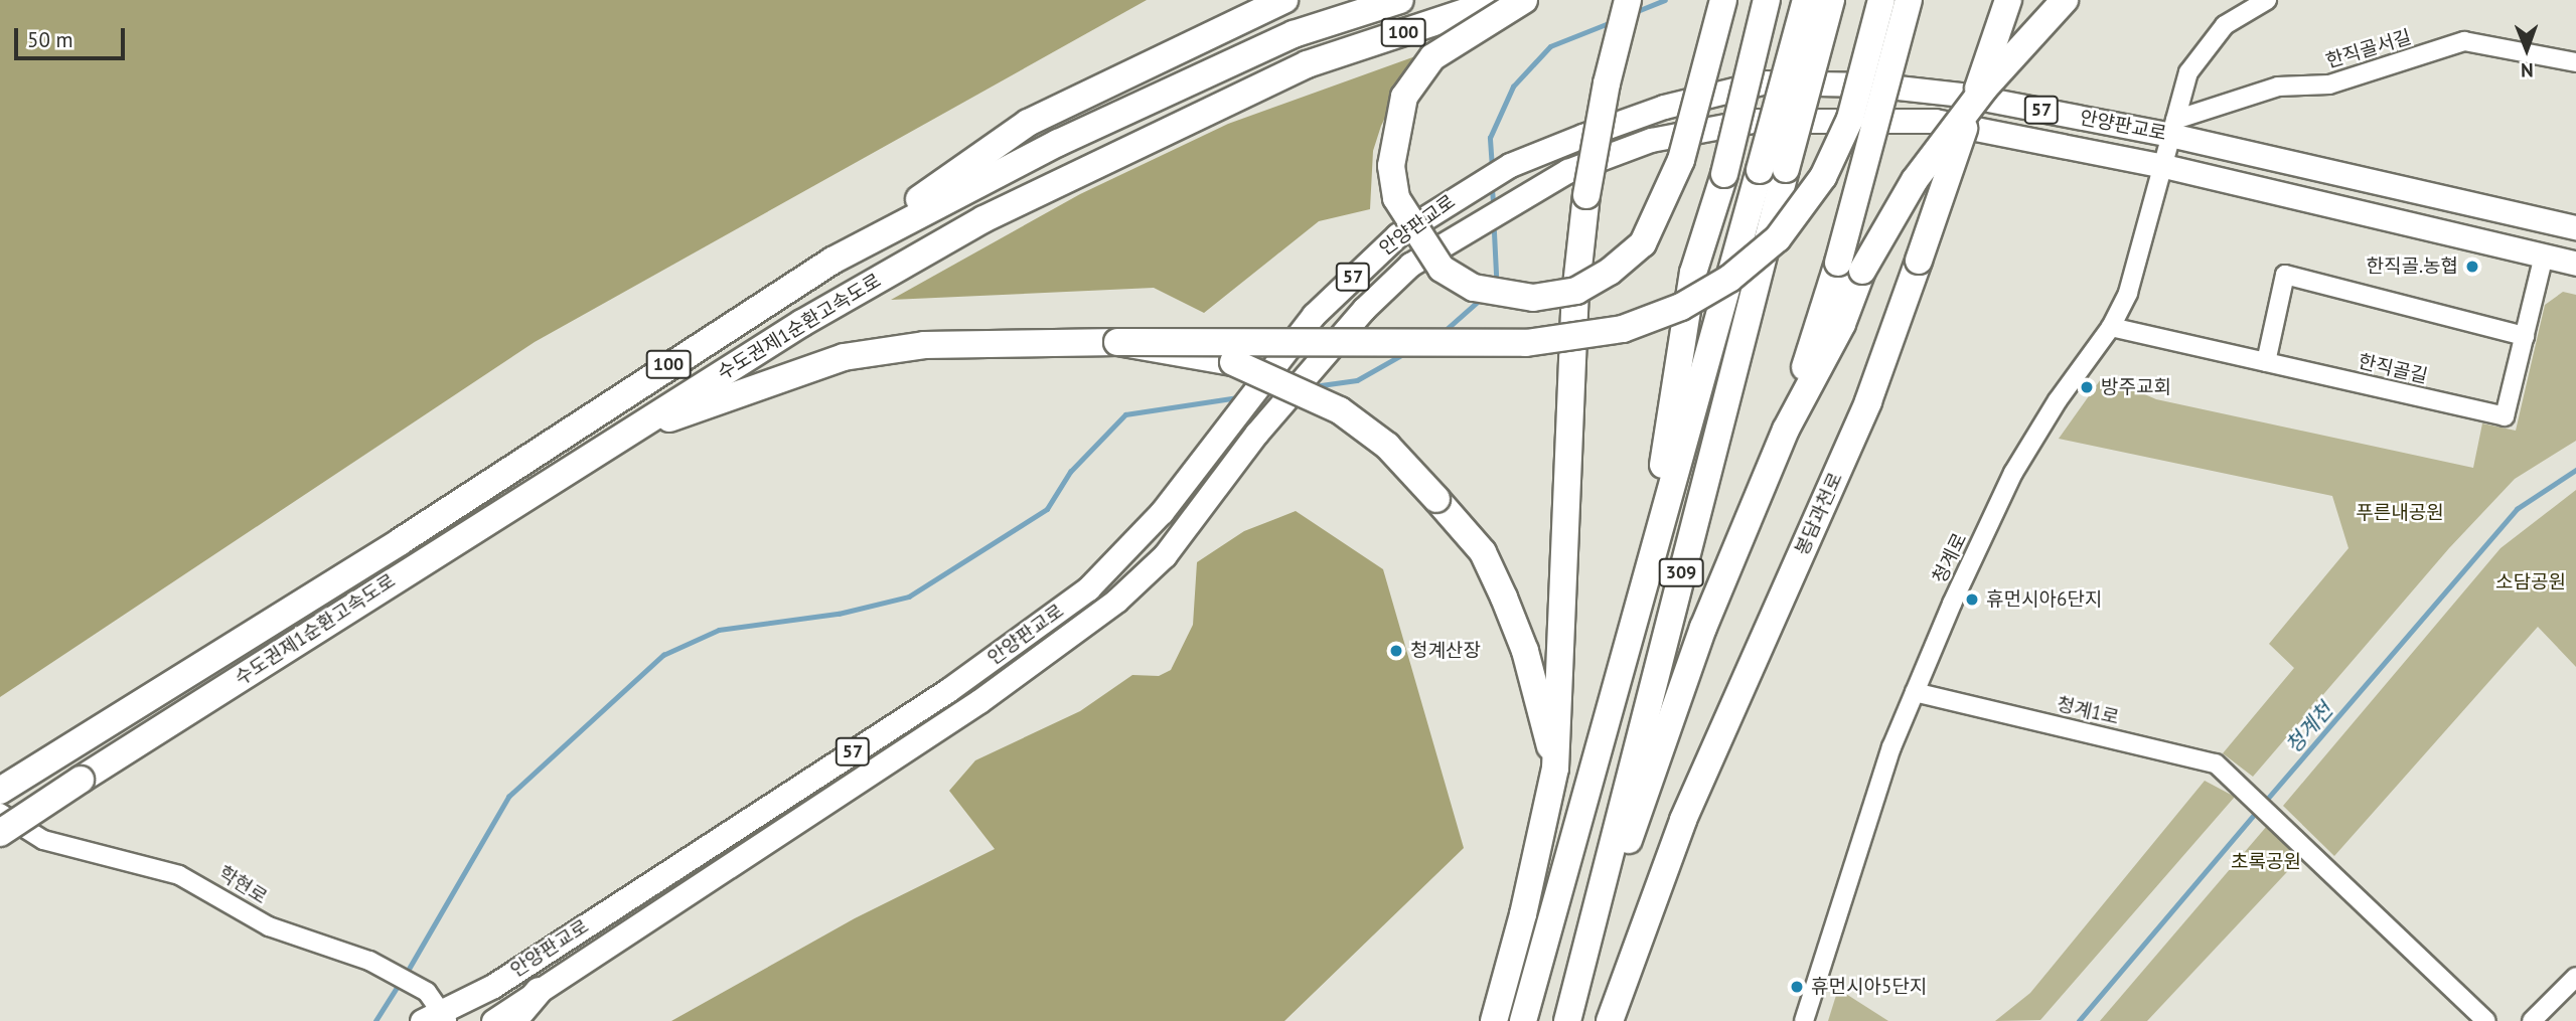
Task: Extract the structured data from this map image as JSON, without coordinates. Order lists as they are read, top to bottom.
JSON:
{
  "streets": {
    "highway": [
      "100",
      "수도권제1순환고속도로",
      "봉담과천로",
      "309"
    ],
    "main road": ["57", "안양판교로"],
    "street": [
      "한직골서길",
      "한직골길",
      "청계로",
      "청계1로",
      "학현로"
    ]
  },
  "crossings": [
    ["한직골서길", "안양판교로"],
    ["한직골서길", "청계로"],
    ["안양판교로", "한직골길"],
    ["안양판교로", "청계로"],
    ["안양판교로", "학현로"],
    ["한직골길", "청계로"],
    ["청계로", "청계1로"]
  ],
  "water": ["청계천"],
  "parks": ["푸른내공원", "소담공원", "초록공원"],
  "places": [
    "한직골.농협",
    "방주교회",
    "휴먼시아6단지",
    "청계산장",
    "휴먼시아5단지"
  ],
  "scale_bar": "50 m",
  "north": "bottom"
}
